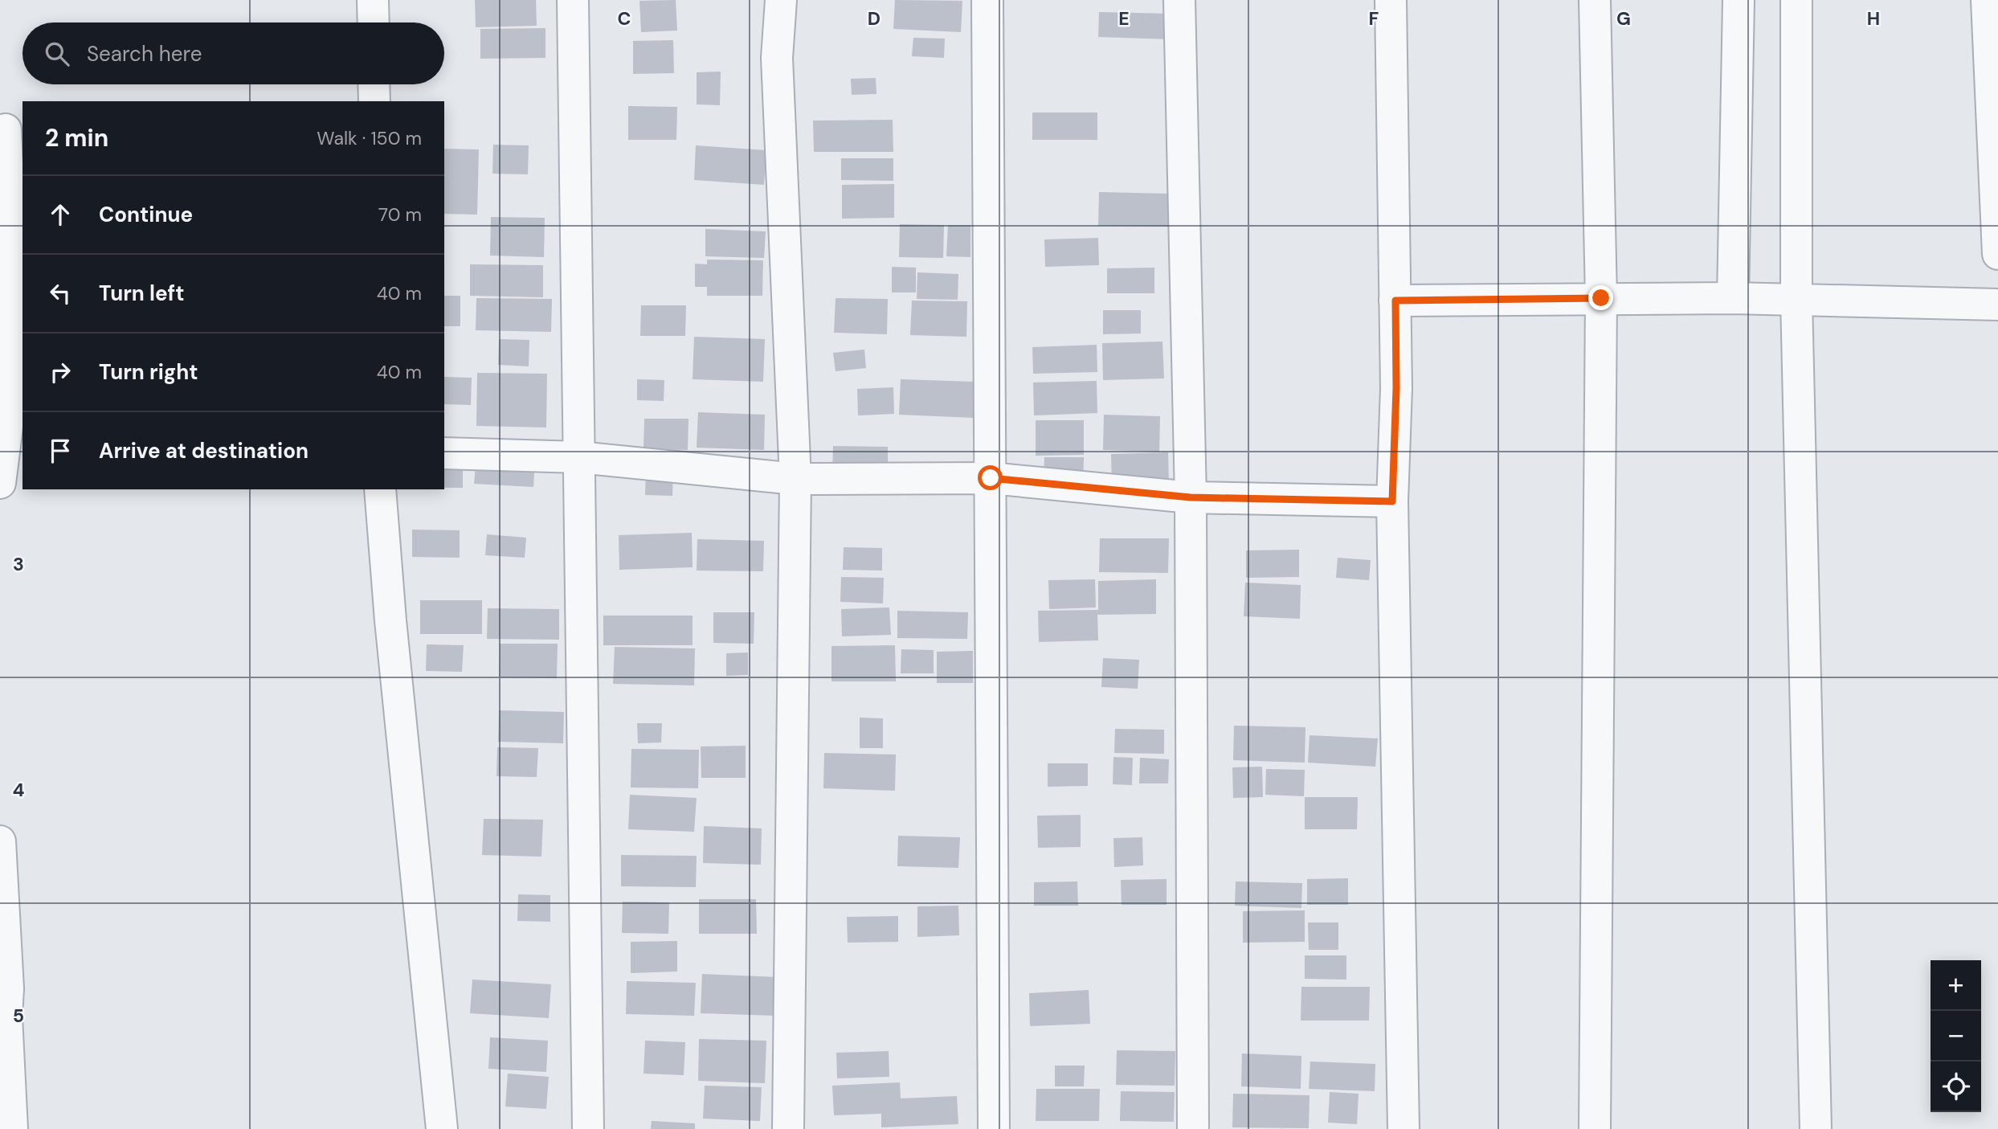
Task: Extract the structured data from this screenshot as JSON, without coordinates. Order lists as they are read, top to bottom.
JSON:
{
  "page": {
    "search": "Search here",
    "heading": ["2 min", "Walk · 150 m"],
    "list": [
      ["Continue", "70 m"],
      ["Turn left", "40 m"],
      ["Turn right", "40 m"],
      "Arrive at destination"
    ],
    "map_buttons": ["+", "−"]
  },
  "grid": {
    "columns": [
      "C",
      "D",
      "E",
      "F",
      "G",
      "H"
    ],
    "rows": ["3", "4", "5"]
  }
}
